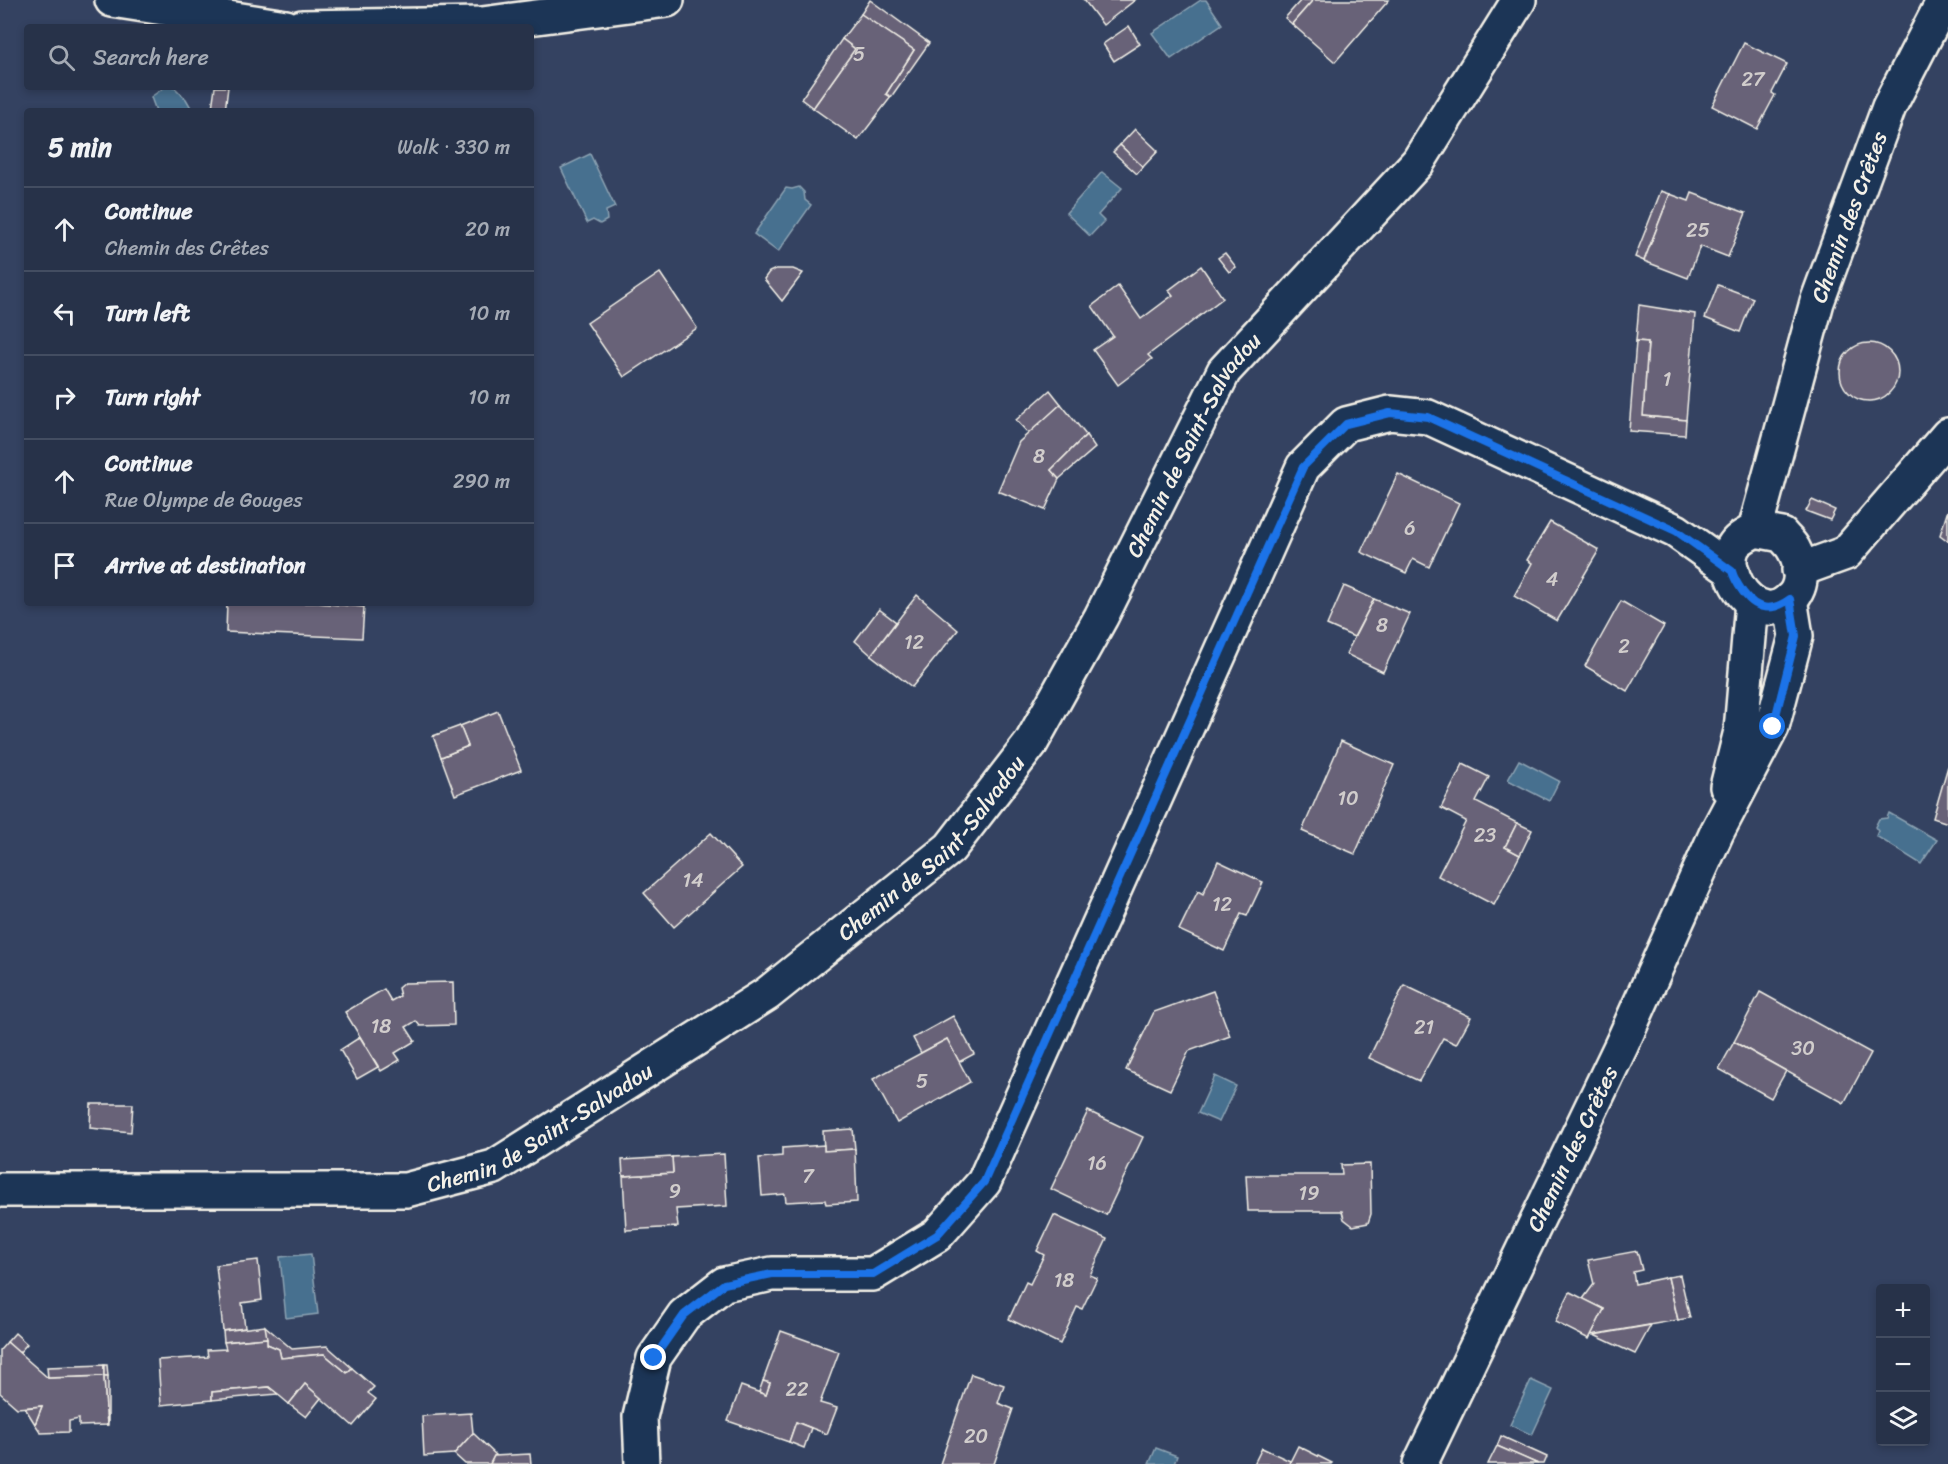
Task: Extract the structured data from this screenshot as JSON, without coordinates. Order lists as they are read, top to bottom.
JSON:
{
  "streets": {
    "street": ["Chemin des Crêtes", "Chemin de Saint-Salvadou"]
  },
  "house_numbers": [
    "5",
    "27",
    "25",
    "1",
    "8",
    "6",
    "4",
    "8",
    "12",
    "2",
    "10",
    "23",
    "14",
    "12",
    "18",
    "21",
    "30",
    "5",
    "16",
    "7",
    "9",
    "19",
    "18",
    "22",
    "20"
  ],
  "page": {
    "search": "Search here",
    "heading": ["5 min", "Walk · 330 m"],
    "list": [
      ["Continue", "Chemin des Crêtes", "20 m"],
      ["Turn left", "10 m"],
      ["Turn right", "10 m"],
      ["Continue", "Rue Olympe de Gouges", "290 m"],
      "Arrive at destination"
    ],
    "map_buttons": ["+", "−"]
  }
}
